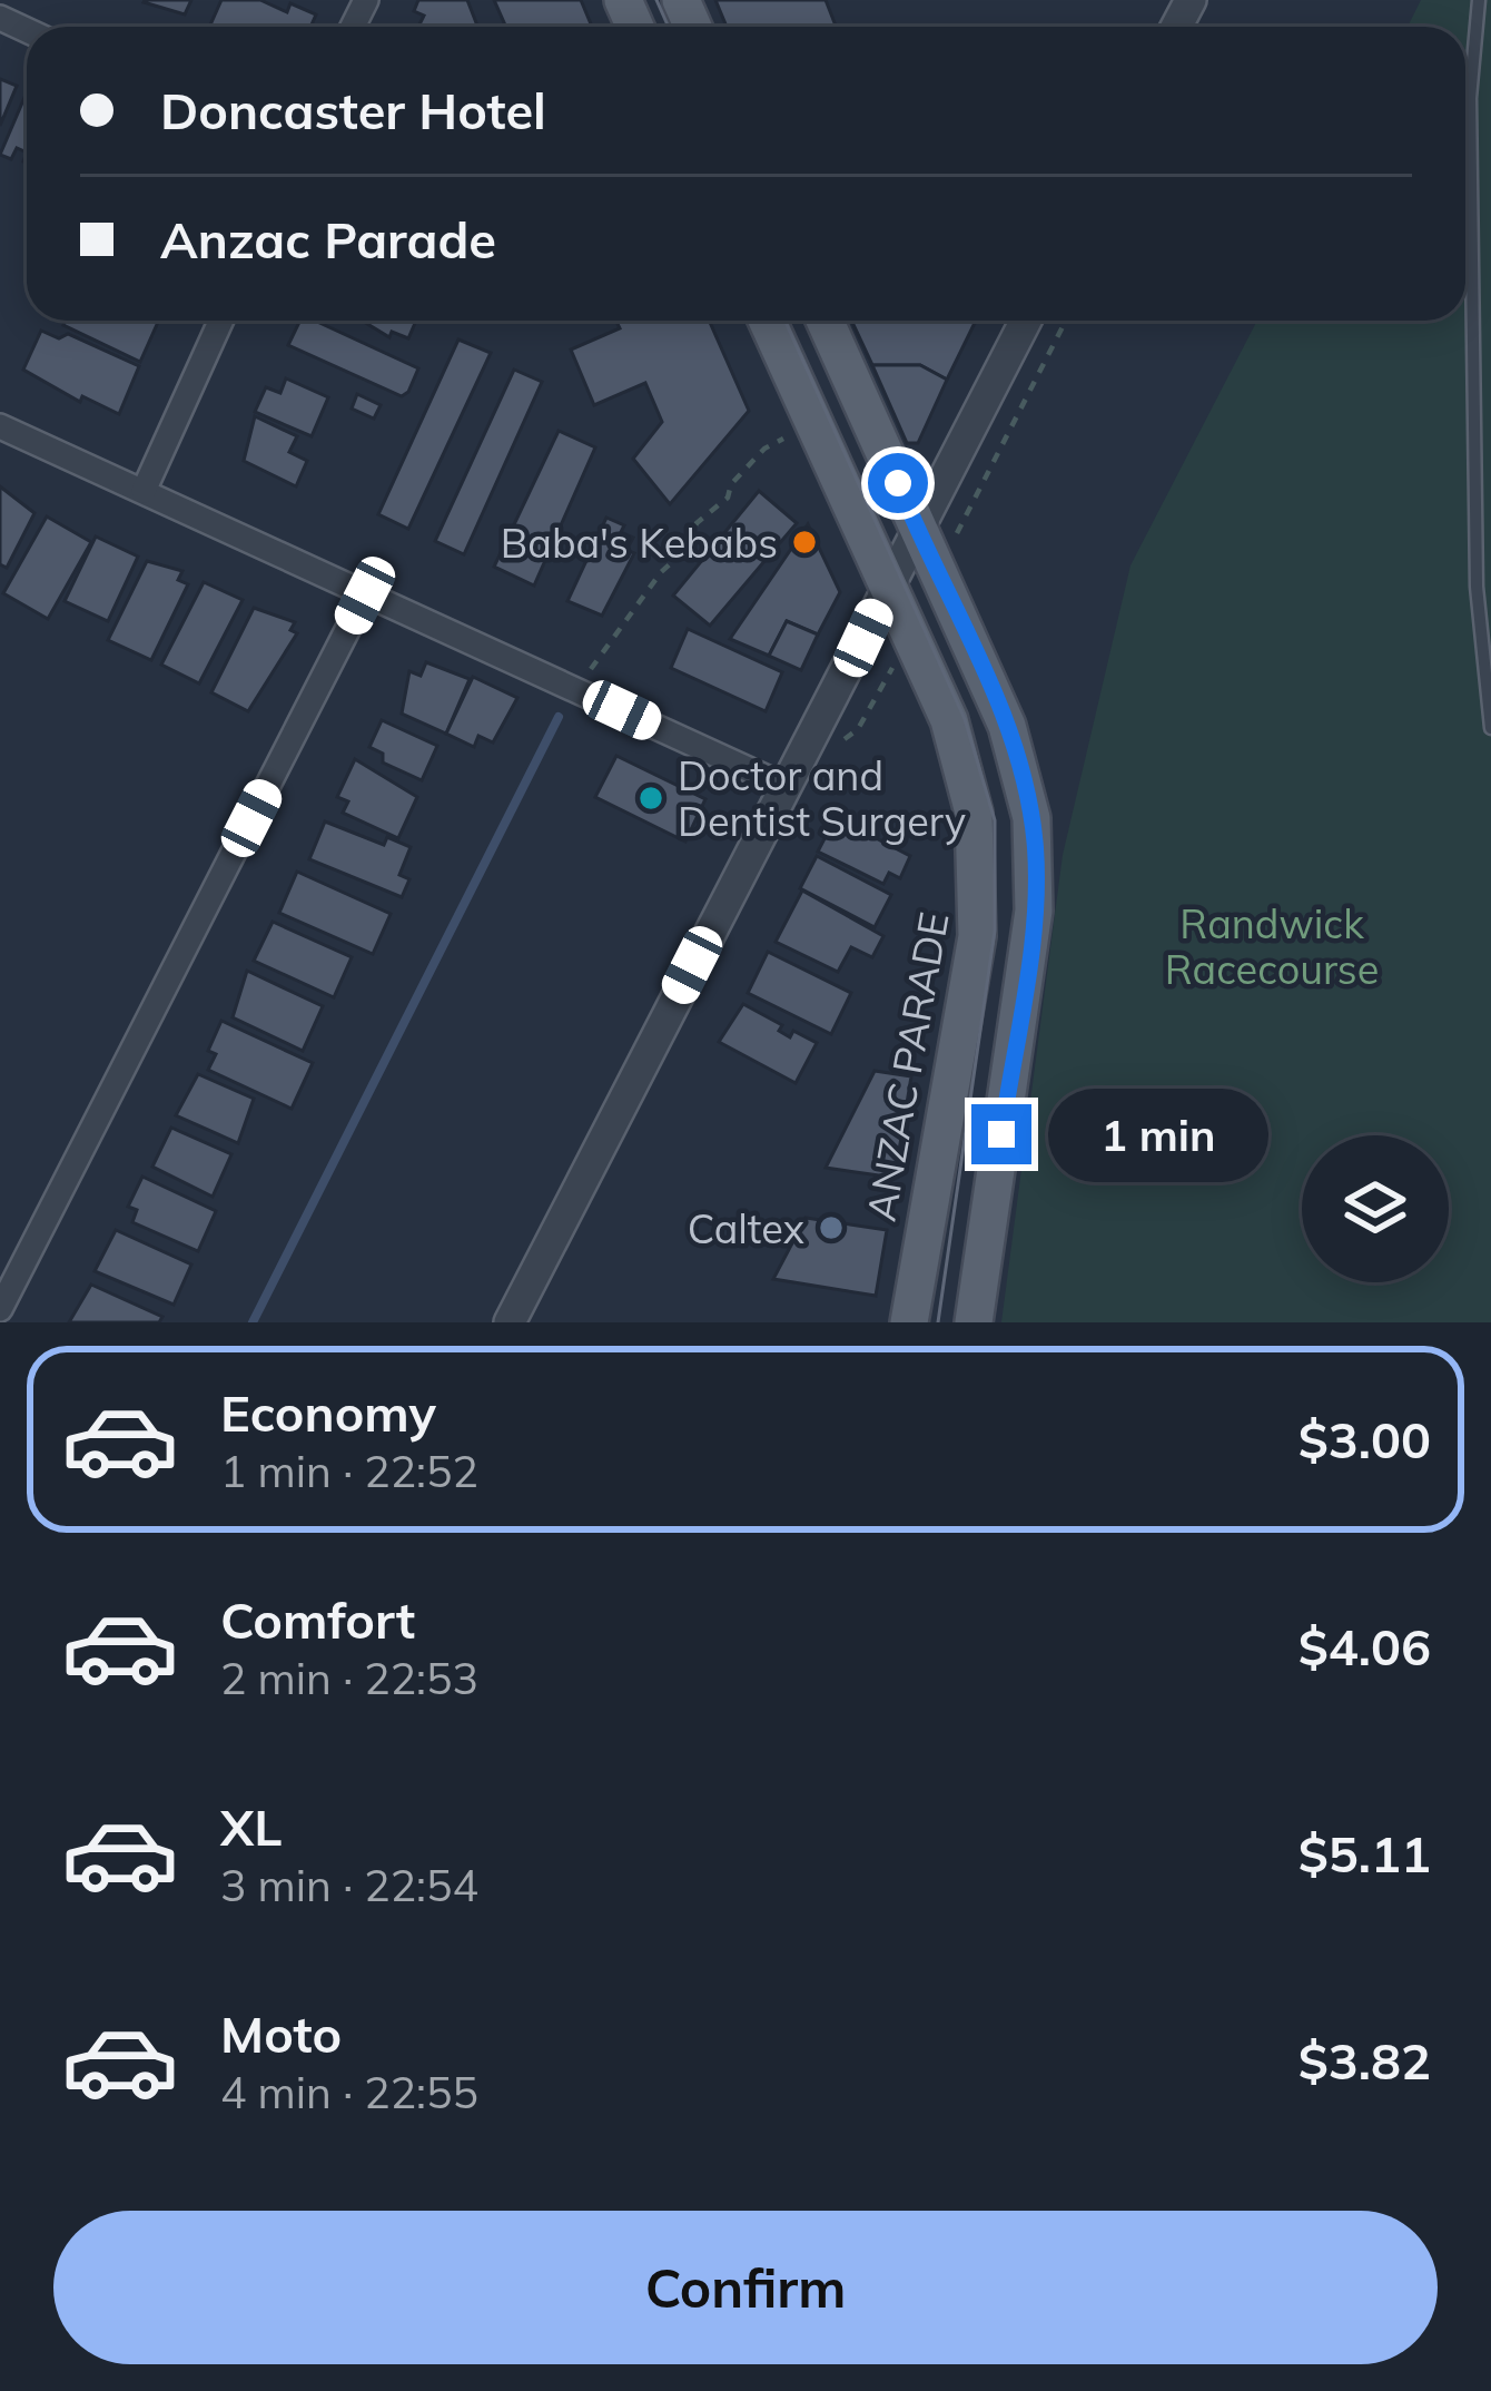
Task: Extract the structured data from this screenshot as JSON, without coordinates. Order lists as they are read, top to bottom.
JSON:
{
  "streets": {
    "main road": ["ANZAC PARADE"]
  },
  "parks": ["Randwick Racecourse"],
  "places": ["Baba's Kebabs", "Doctor and Dentist Surgery", "Caltex"],
  "page": {
    "banner": ["Doncaster Hotel", "Anzac Parade"],
    "bubble": "1 min",
    "list": [
      {
        "name": "Economy",
        "note": "1 min · 22:52",
        "value": "$3.00"
      },
      {
        "name": "Comfort",
        "note": "2 min · 22:53",
        "value": "$4.06"
      },
      {
        "name": "XL",
        "note": "3 min · 22:54",
        "value": "$5.11"
      },
      {
        "name": "Moto",
        "note": "4 min · 22:55",
        "value": "$3.82"
      }
    ],
    "buttons": "Confirm"
  }
}
